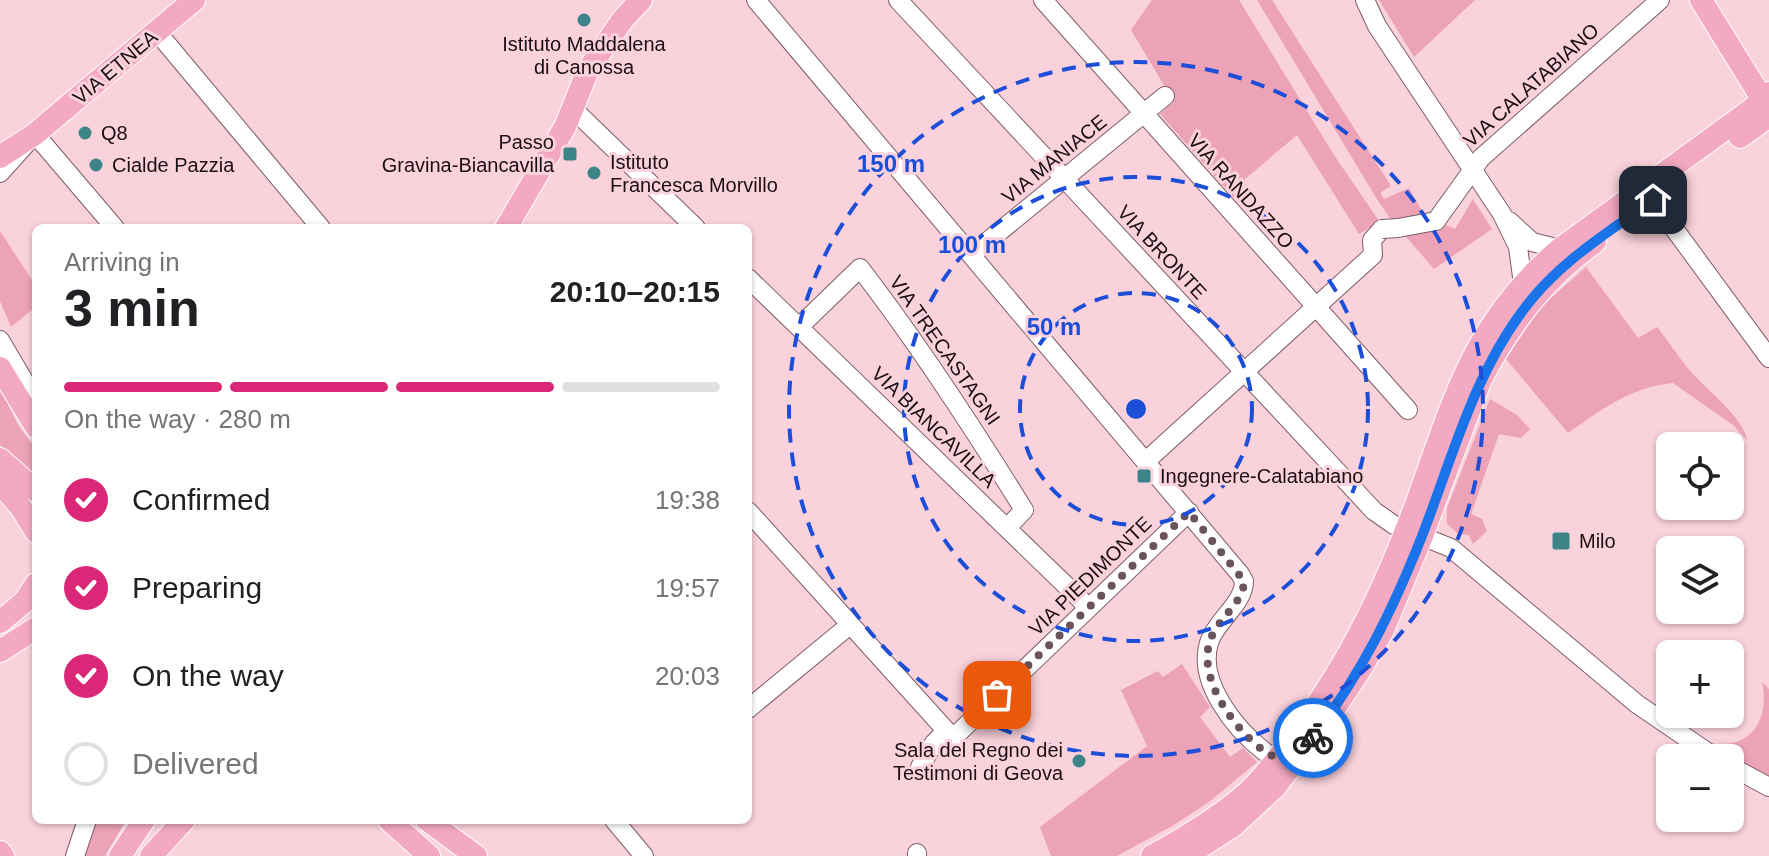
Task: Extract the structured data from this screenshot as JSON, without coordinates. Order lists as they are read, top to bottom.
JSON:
{
  "streets": {
    "main road": ["VIA ETNEA"],
    "street": [
      "VIA CALATABIANO",
      "VIA MANIACE",
      "VIA RANDAZZO",
      "VIA BRONTE",
      "VIA TRECASTAGNI",
      "VIA BIANCAVILLA",
      "VIA PIEDIMONTE"
    ]
  },
  "crossings": [
    ["VIA CALATABIANO", "VIA RANDAZZO"],
    ["VIA CALATABIANO", "VIA BRONTE"],
    ["VIA MANIACE", "VIA RANDAZZO"],
    ["VIA MANIACE", "VIA BRONTE"],
    ["VIA TRECASTAGNI", "VIA BIANCAVILLA"],
    ["VIA BIANCAVILLA", "VIA PIEDIMONTE"]
  ],
  "places": {
    "other": [
      "Istituto Maddalena di Canossa",
      "Q8",
      "Cialde Pazzia",
      "Istituto Francesca Morvillo",
      "Sala del Regno dei Testimoni di Geova"
    ],
    "transit": ["Passo Gravina-Biancavilla", "Ingegnere-Calatabiano", "Milo"]
  },
  "page": {
    "heading": ["3 min", "Arriving in", "20:10–20:15"],
    "bar": "On the way · 280 m",
    "map_buttons": ["+", "−"],
    "list": [
      ["Confirmed", "19:38"],
      ["Preparing", "19:57"],
      ["On the way", "20:03"],
      "Delivered"
    ]
  },
  "rings": ["150 m", "100 m", "50 m"]
}
